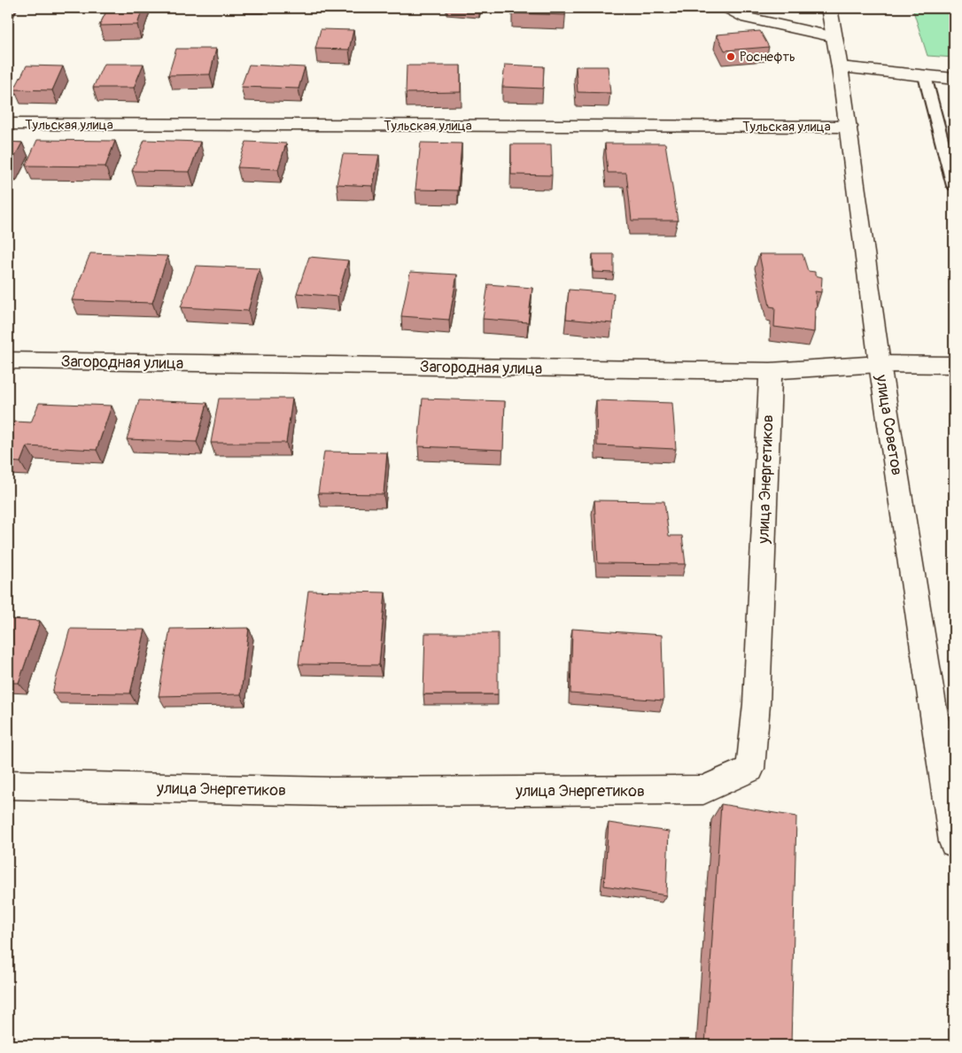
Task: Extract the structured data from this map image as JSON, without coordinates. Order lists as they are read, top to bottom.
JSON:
{
  "streets": {
    "street": [
      "Тульская улица",
      "Загородная улица",
      "улица Советов",
      "улица Энергетиков"
    ]
  },
  "crossings": [
    ["Тульская улица", "улица Советов"],
    ["Загородная улица", "улица Советов"],
    ["Загородная улица", "улица Энергетиков"]
  ],
  "places": ["Роснефть"]
}
